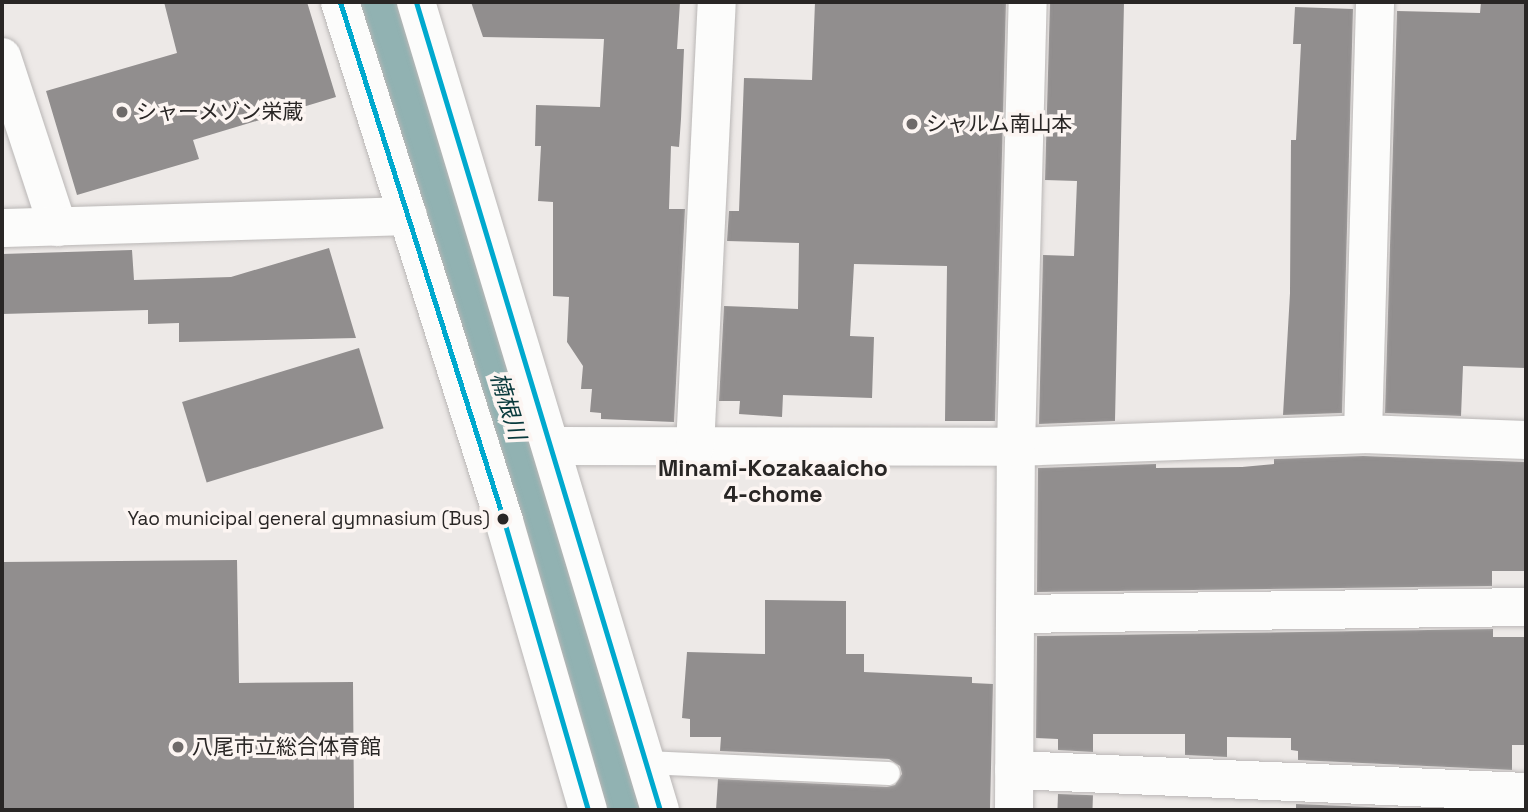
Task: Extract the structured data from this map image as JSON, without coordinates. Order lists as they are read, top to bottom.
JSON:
{
  "districts": ["Minami-Kozakaaicho 4-chome"],
  "water": ["楠根川"],
  "places": [
    "シャーメゾン栄蔵",
    "シャルム南山本",
    "Yao municipal general gymnasium (Bus)",
    "八尾市立総合体育館"
  ]
}
